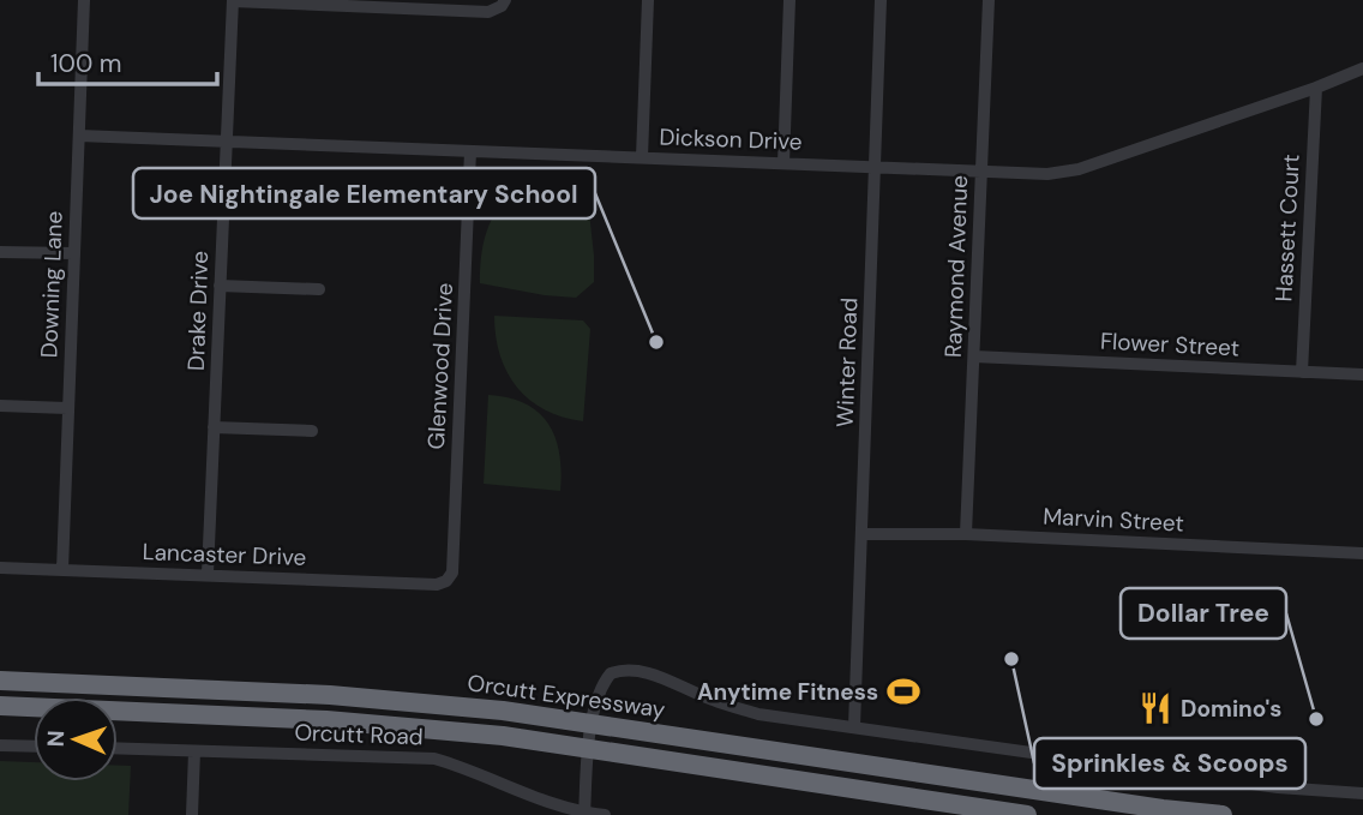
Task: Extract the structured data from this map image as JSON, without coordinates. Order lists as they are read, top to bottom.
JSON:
{
  "streets": {
    "highway": ["Orcutt Expressway"],
    "street": [
      "Dickson Drive",
      "Hassett Court",
      "Raymond Avenue",
      "Downing Lane",
      "Drake Drive",
      "Flower Street",
      "Winter Road",
      "Glenwood Drive",
      "Marvin Street",
      "Lancaster Drive",
      "Orcutt Road"
    ]
  },
  "crossings": [
    ["Dickson Drive", "Hassett Court"],
    ["Dickson Drive", "Raymond Avenue"],
    ["Dickson Drive", "Downing Lane"],
    ["Dickson Drive", "Drake Drive"],
    ["Dickson Drive", "Winter Road"],
    ["Dickson Drive", "Glenwood Drive"],
    ["Hassett Court", "Flower Street"],
    ["Raymond Avenue", "Flower Street"],
    ["Raymond Avenue", "Marvin Street"],
    ["Downing Lane", "Lancaster Drive"],
    ["Drake Drive", "Lancaster Drive"],
    ["Winter Road", "Marvin Street"],
    ["Glenwood Drive", "Lancaster Drive"]
  ],
  "places": {
    "other": ["Joe Nightingale Elementary School", "Sprinkles & Scoops", "Dollar Tree"],
    "sports": ["Anytime Fitness"],
    "restaurant": ["Domino's"]
  },
  "scale_bar": "100 m",
  "north": "left"
}
